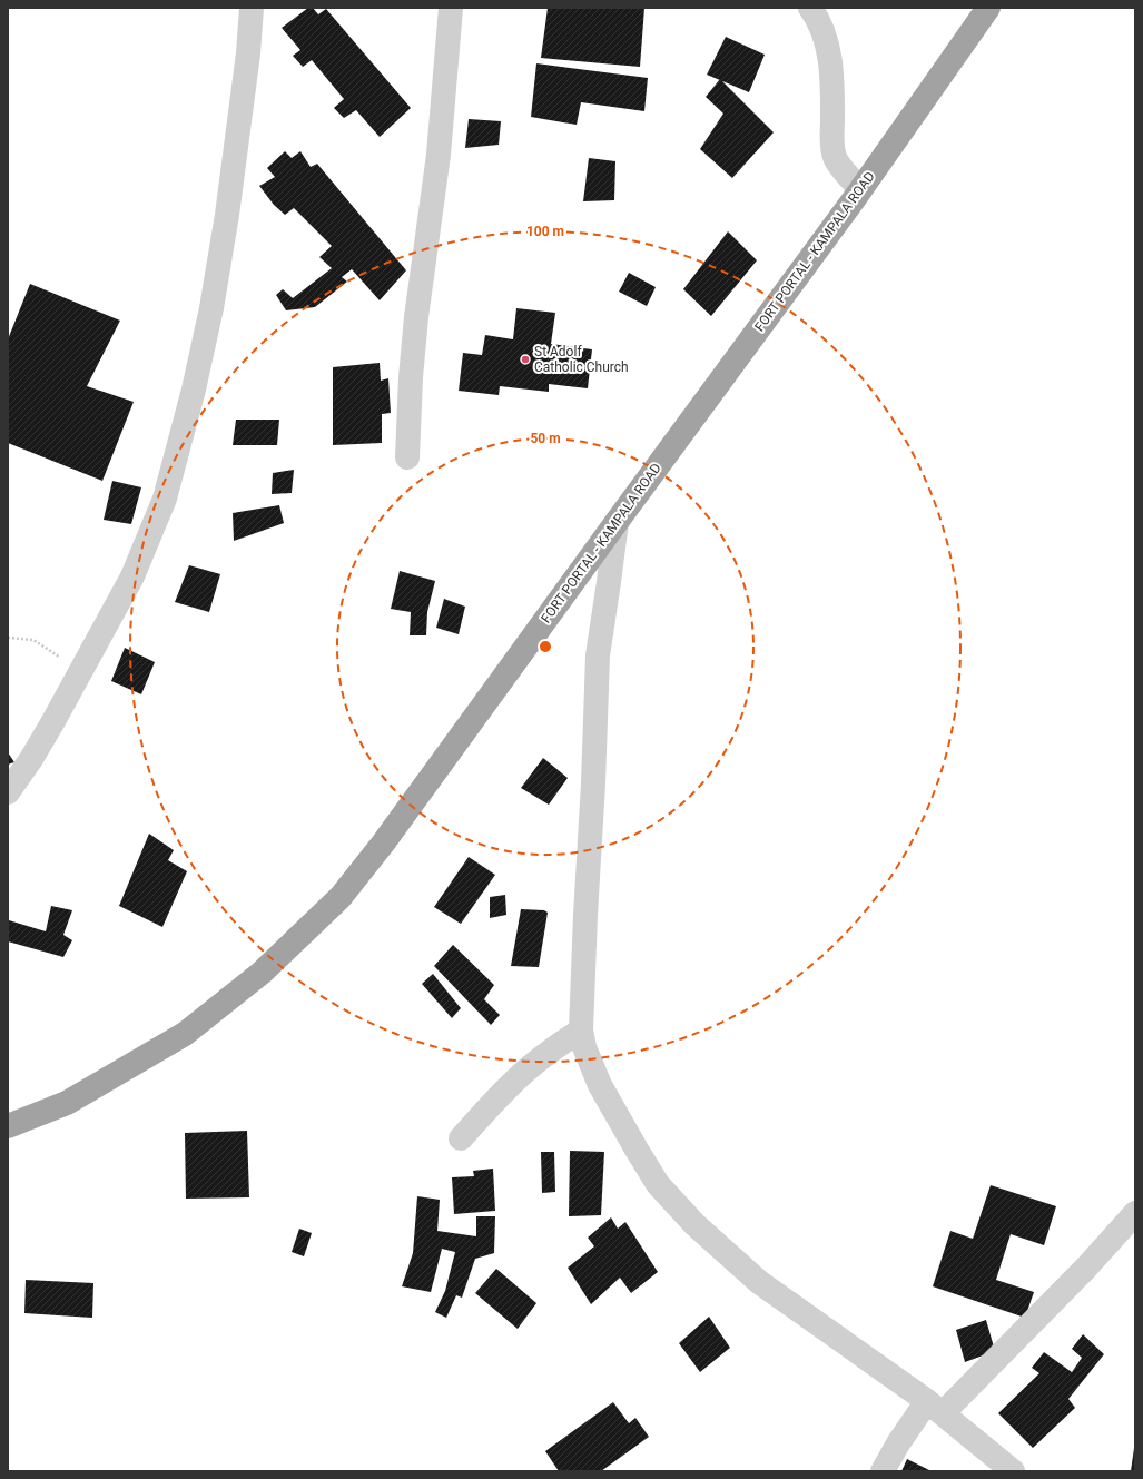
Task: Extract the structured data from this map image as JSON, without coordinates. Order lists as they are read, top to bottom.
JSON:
{
  "streets": {
    "highway": ["FORT PORTAL - KAMPALA ROAD"]
  },
  "places": ["St Adolf Catholic Church"],
  "rings": ["100 m", "50 m"]
}
